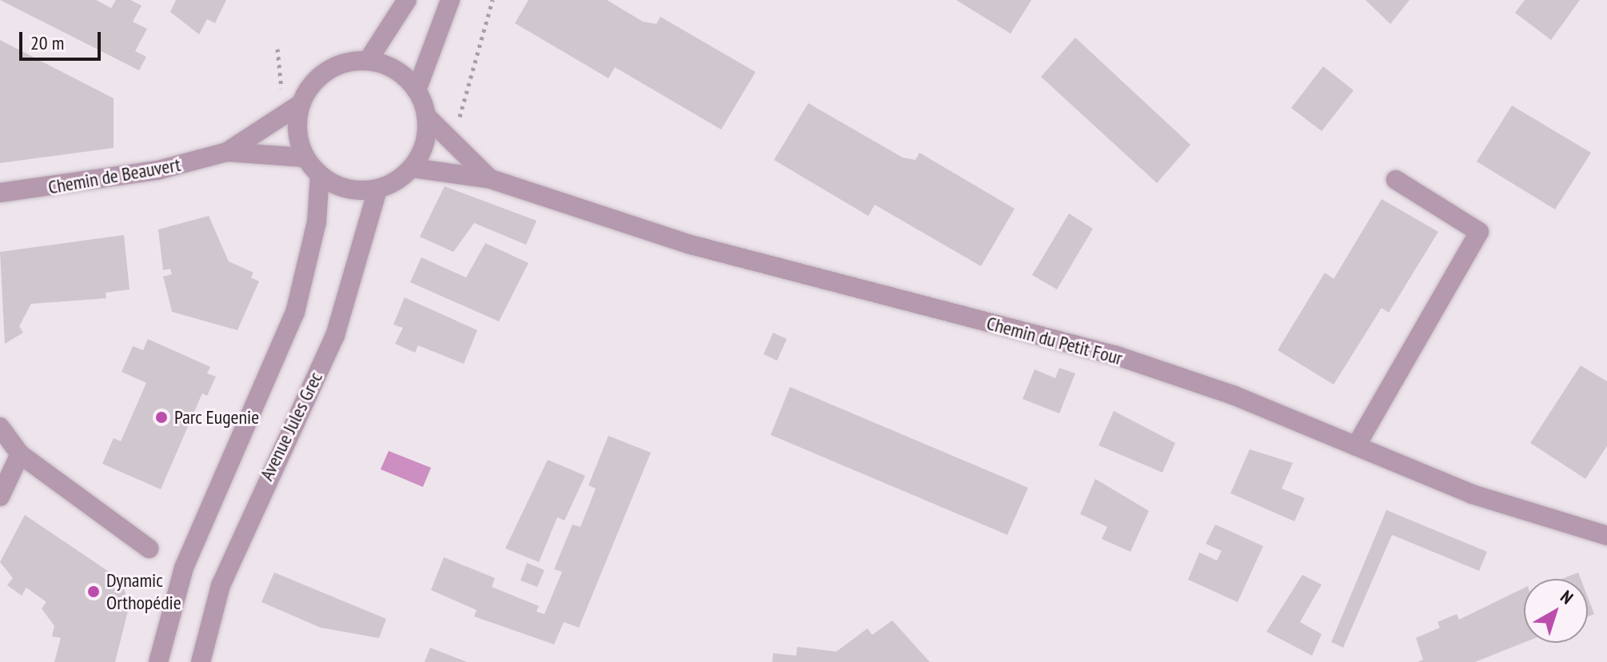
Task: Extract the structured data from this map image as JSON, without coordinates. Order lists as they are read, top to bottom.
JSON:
{
  "streets": {
    "street": ["Chemin de Beauvert", "Chemin du Petit Four", "Avenue Jules Grec"]
  },
  "crossings": [
    ["Chemin de Beauvert", "Chemin du Petit Four"],
    ["Chemin de Beauvert", "Avenue Jules Grec"],
    ["Chemin du Petit Four", "Avenue Jules Grec"]
  ],
  "places": ["Parc Eugenie", "Dynamic Orthopédie"],
  "scale_bar": "20 m",
  "north": "top right"
}
